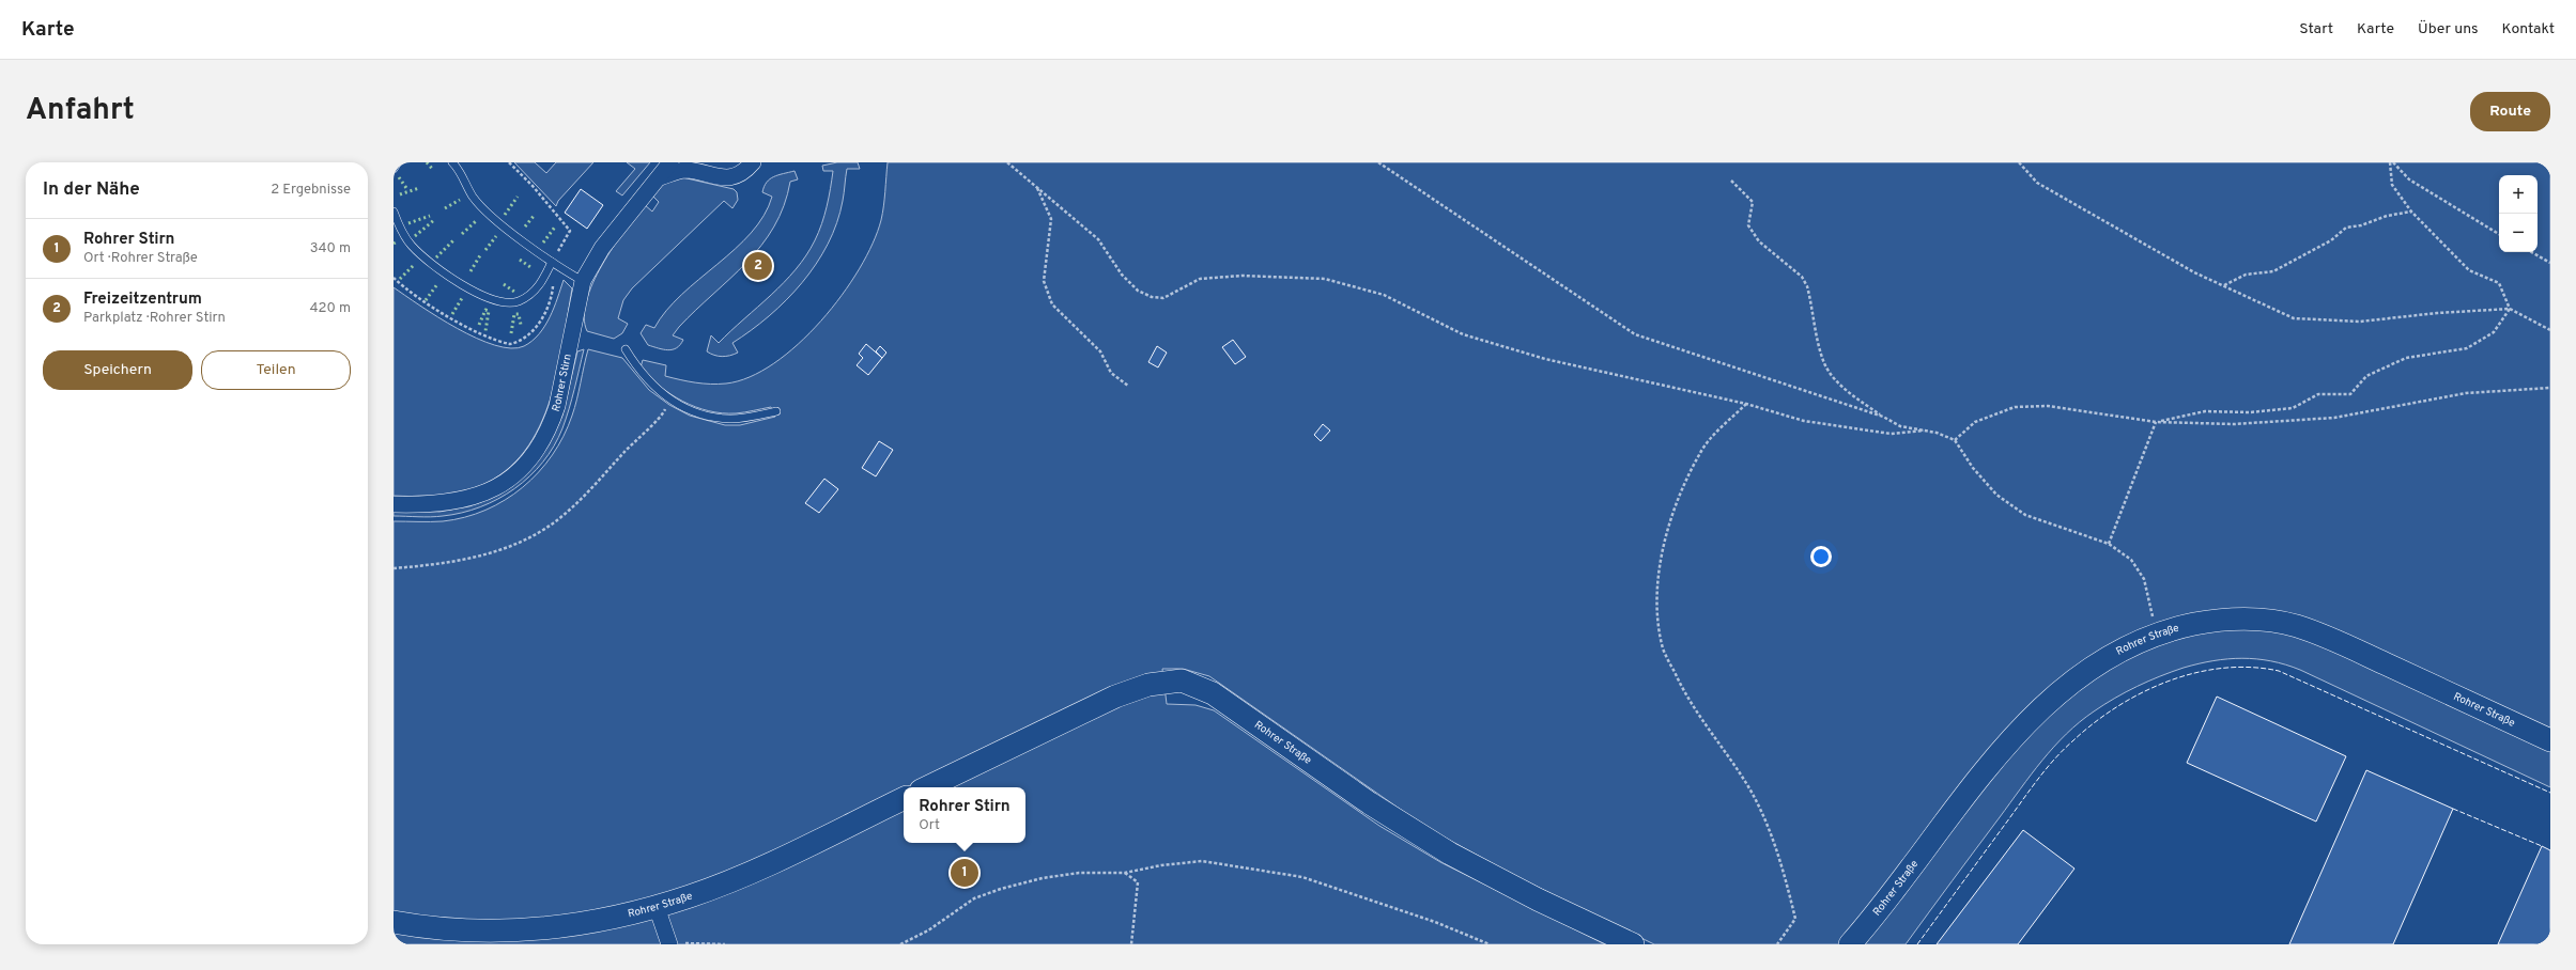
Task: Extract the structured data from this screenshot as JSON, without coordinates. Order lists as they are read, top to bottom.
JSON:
{
  "streets": {
    "main road": ["Rohrer Straße"],
    "street": ["Rohrer Stirn"]
  },
  "page": {
    "header": "Karte",
    "nav": [
      "Start",
      "Karte",
      "Über uns",
      "Kontakt"
    ],
    "title": "Anfahrt",
    "buttons": [
      "Route",
      ["Speichern", "Teilen"]
    ],
    "heading": ["In der Nähe", "2 Ergebnisse"],
    "map_buttons": ["+", "−"],
    "list": [
      {
        "mark": "1",
        "name": "Rohrer Stirn",
        "note": "Ort · Rohrer Straße",
        "value": "340 m"
      },
      {
        "mark": "2",
        "name": "Freizeitzentrum",
        "note": "Parkplatz · Rohrer Stirn",
        "value": "420 m"
      }
    ],
    "pins": ["2", "1"],
    "popup": ["Rohrer Stirn", "Ort"]
  }
}
